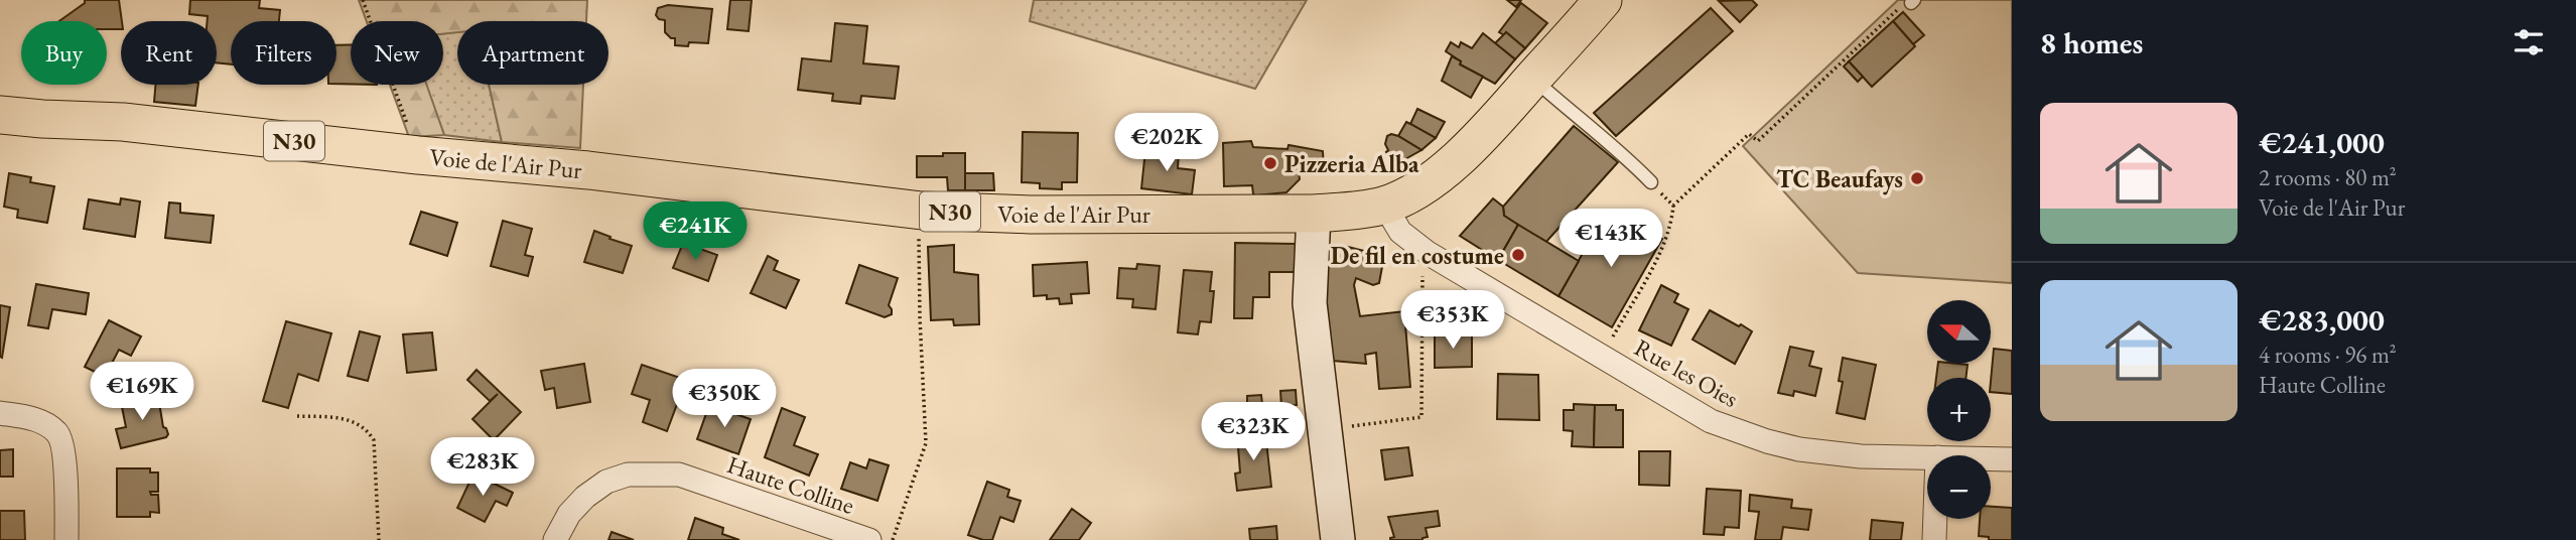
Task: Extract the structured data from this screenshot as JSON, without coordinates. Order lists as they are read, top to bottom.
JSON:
{
  "streets": {
    "main road": ["N30", "Voie de l'Air Pur"],
    "street": ["Rue les Oies", "Haute Colline"]
  },
  "crossings": [
    ["Voie de l'Air Pur", "Rue les Oies"]
  ],
  "places": ["Pizzeria Alba", "TC Beaufays", "De fil en costume"],
  "north": "left",
  "page": {
    "heading": "8 homes",
    "chip": [
      "Buy",
      "Rent",
      "Filters",
      "New",
      "Apartment"
    ],
    "list": [
      {
        "name": "€241,000",
        "note": "2 rooms · 80 m² · Voie de l'Air Pur"
      },
      {
        "name": "€283,000",
        "note": "4 rooms · 96 m² · Haute Colline"
      }
    ],
    "price": [
      "€202K",
      "€241K",
      "€143K",
      "€353K",
      "€169K",
      "€350K",
      "€323K",
      "€283K"
    ],
    "map_buttons": ["+", "−"]
  }
}
